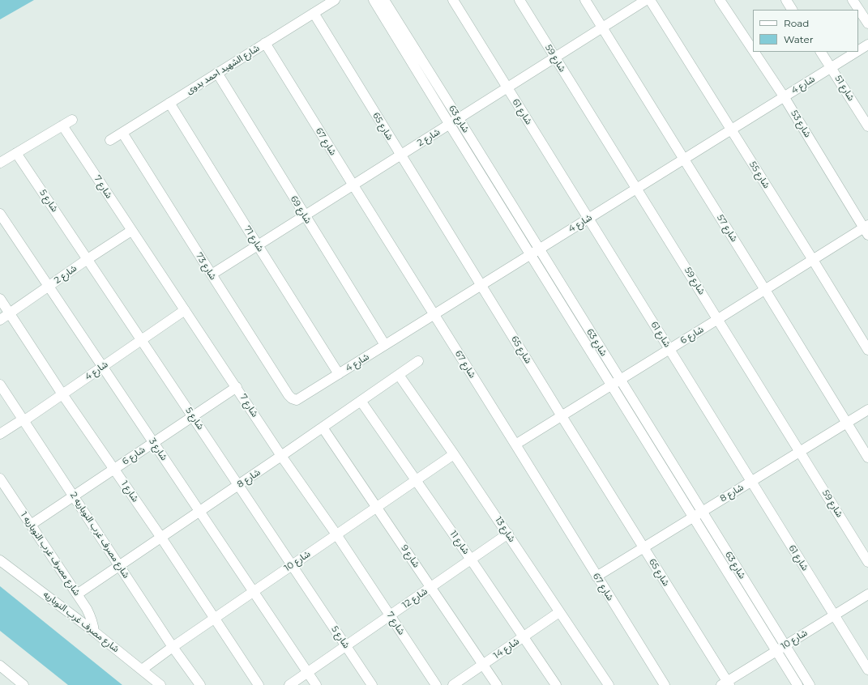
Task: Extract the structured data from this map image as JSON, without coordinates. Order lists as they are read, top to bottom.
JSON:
{
  "streets": {
    "street": [
      "شارع 59",
      "شارع الشهيد احمد بدوى",
      "شارع 4",
      "شارع 51",
      "شارع 61",
      "شارع 63",
      "شارع 53",
      "شارع 65",
      "شارع 2",
      "شارع 67",
      "شارع 55",
      "شارع 7",
      "شارع 5",
      "شارع 69",
      "شارع 57",
      "شارع 71",
      "شارع 73",
      "شارع 6",
      "شارع 3",
      "شارع 8",
      "شارع 1",
      "شارع 13",
      "شارع مصرف غرب النوباريه 2",
      "شارع 11",
      "شارع مصرف غرب النوباريه 1",
      "شارع 9",
      "شارع 10",
      "شارع 12",
      "شارع مصرف غرب النوباريه",
      "شارع 14"
    ]
  },
  "crossings": [
    ["شارع 59", "شارع 4"],
    ["شارع 59", "شارع 2"],
    ["شارع 59", "شارع 6"],
    ["شارع 59", "شارع 8"],
    ["شارع الشهيد احمد بدوى", "شارع 65"],
    ["شارع الشهيد احمد بدوى", "شارع 67"],
    ["شارع الشهيد احمد بدوى", "شارع 69"],
    ["شارع الشهيد احمد بدوى", "شارع 71"],
    ["شارع الشهيد احمد بدوى", "شارع 73"],
    ["شارع 4", "شارع 51"],
    ["شارع 4", "شارع 61"],
    ["شارع 4", "شارع 63"],
    ["شارع 4", "شارع 53"],
    ["شارع 4", "شارع 65"],
    ["شارع 4", "شارع 67"],
    ["شارع 4", "شارع 55"],
    ["شارع 4", "شارع 7"],
    ["شارع 4", "شارع 5"],
    ["شارع 4", "شارع 69"],
    ["شارع 4", "شارع 57"],
    ["شارع 4", "شارع 71"],
    ["شارع 4", "شارع 73"],
    ["شارع 4", "شارع 3"],
    ["شارع 4", "شارع 1"],
    ["شارع 4", "شارع مصرف غرب النوباريه 2"],
    ["شارع 61", "شارع 2"],
    ["شارع 61", "شارع 6"],
    ["شارع 61", "شارع 8"],
    ["شارع 61", "شارع 10"],
    ["شارع 63", "شارع 2"],
    ["شارع 63", "شارع 6"],
    ["شارع 63", "شارع 8"],
    ["شارع 63", "شارع 10"],
    ["شارع 53", "شارع 6"],
    ["شارع 65", "شارع 2"],
    ["شارع 65", "شارع 6"],
    ["شارع 65", "شارع 8"],
    ["شارع 65", "شارع 10"],
    ["شارع 2", "شارع 67"],
    ["شارع 2", "شارع 7"],
    ["شارع 2", "شارع 5"],
    ["شارع 2", "شارع 69"],
    ["شارع 2", "شارع 57"],
    ["شارع 2", "شارع 71"],
    ["شارع 2", "شارع 73"],
    ["شارع 2", "شارع 3"],
    ["شارع 2", "شارع 1"],
    ["شارع 67", "شارع 6"],
    ["شارع 67", "شارع 8"],
    ["شارع 55", "شارع 6"],
    ["شارع 7", "شارع 6"],
    ["شارع 7", "شارع 8"],
    ["شارع 7", "شارع 10"],
    ["شارع 7", "شارع 12"],
    ["شارع 5", "شارع 6"],
    ["شارع 5", "شارع 8"],
    ["شارع 5", "شارع 10"],
    ["شارع 5", "شارع 12"],
    ["شارع 57", "شارع 6"],
    ["شارع 57", "شارع 8"],
    ["شارع 6", "شارع 3"],
    ["شارع 6", "شارع 1"],
    ["شارع 6", "شارع مصرف غرب النوباريه 2"],
    ["شارع 6", "شارع مصرف غرب النوباريه 1"],
    ["شارع 3", "شارع 8"],
    ["شارع 3", "شارع 10"],
    ["شارع 3", "شارع 12"],
    ["شارع 8", "شارع 1"],
    ["شارع 8", "شارع 13"],
    ["شارع 8", "شارع مصرف غرب النوباريه 2"],
    ["شارع 8", "شارع 11"],
    ["شارع 8", "شارع مصرف غرب النوباريه 1"],
    ["شارع 8", "شارع 9"],
    ["شارع 1", "شارع 10"],
    ["شارع 13", "شارع 10"],
    ["شارع 13", "شارع 12"],
    ["شارع 13", "شارع 14"],
    ["شارع مصرف غرب النوباريه 2", "شارع 10"],
    ["شارع 11", "شارع 10"],
    ["شارع 11", "شارع 12"],
    ["شارع 11", "شارع 14"],
    ["شارع مصرف غرب النوباريه 1", "شارع مصرف غرب النوباريه"],
    ["شارع 9", "شارع 10"],
    ["شارع 9", "شارع 12"],
    ["شارع 9", "شارع 14"],
    ["شارع 10", "شارع مصرف غرب النوباريه"]
  ],
  "legend": ["Road", "Water"]
}
